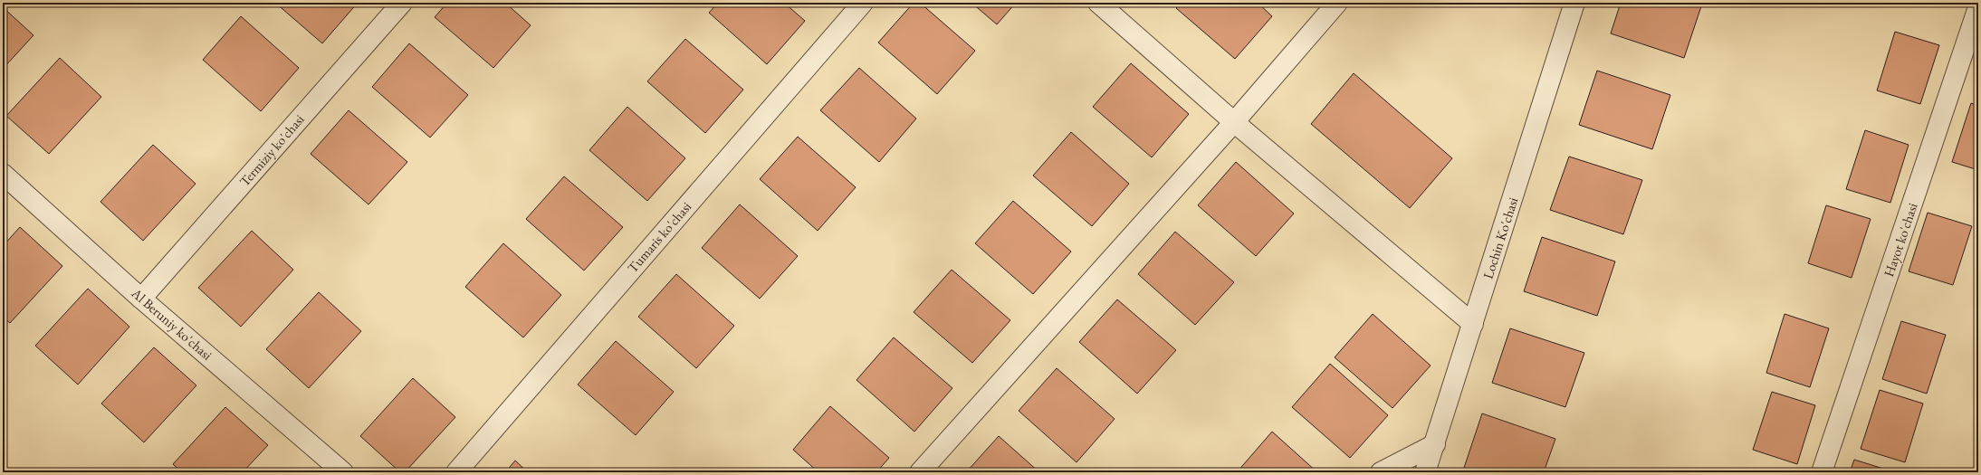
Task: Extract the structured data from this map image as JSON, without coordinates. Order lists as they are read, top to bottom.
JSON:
{
  "streets": {
    "street": [
      "Termiziy ko'chasi",
      "Tumaris ko'chasi",
      "Lochin Ko'chasi",
      "Hayot ko'chasi",
      "Al Beruniy ko'chasi"
    ]
  },
  "crossings": [
    ["Termiziy ko'chasi", "Al Beruniy ko'chasi"]
  ]
}
